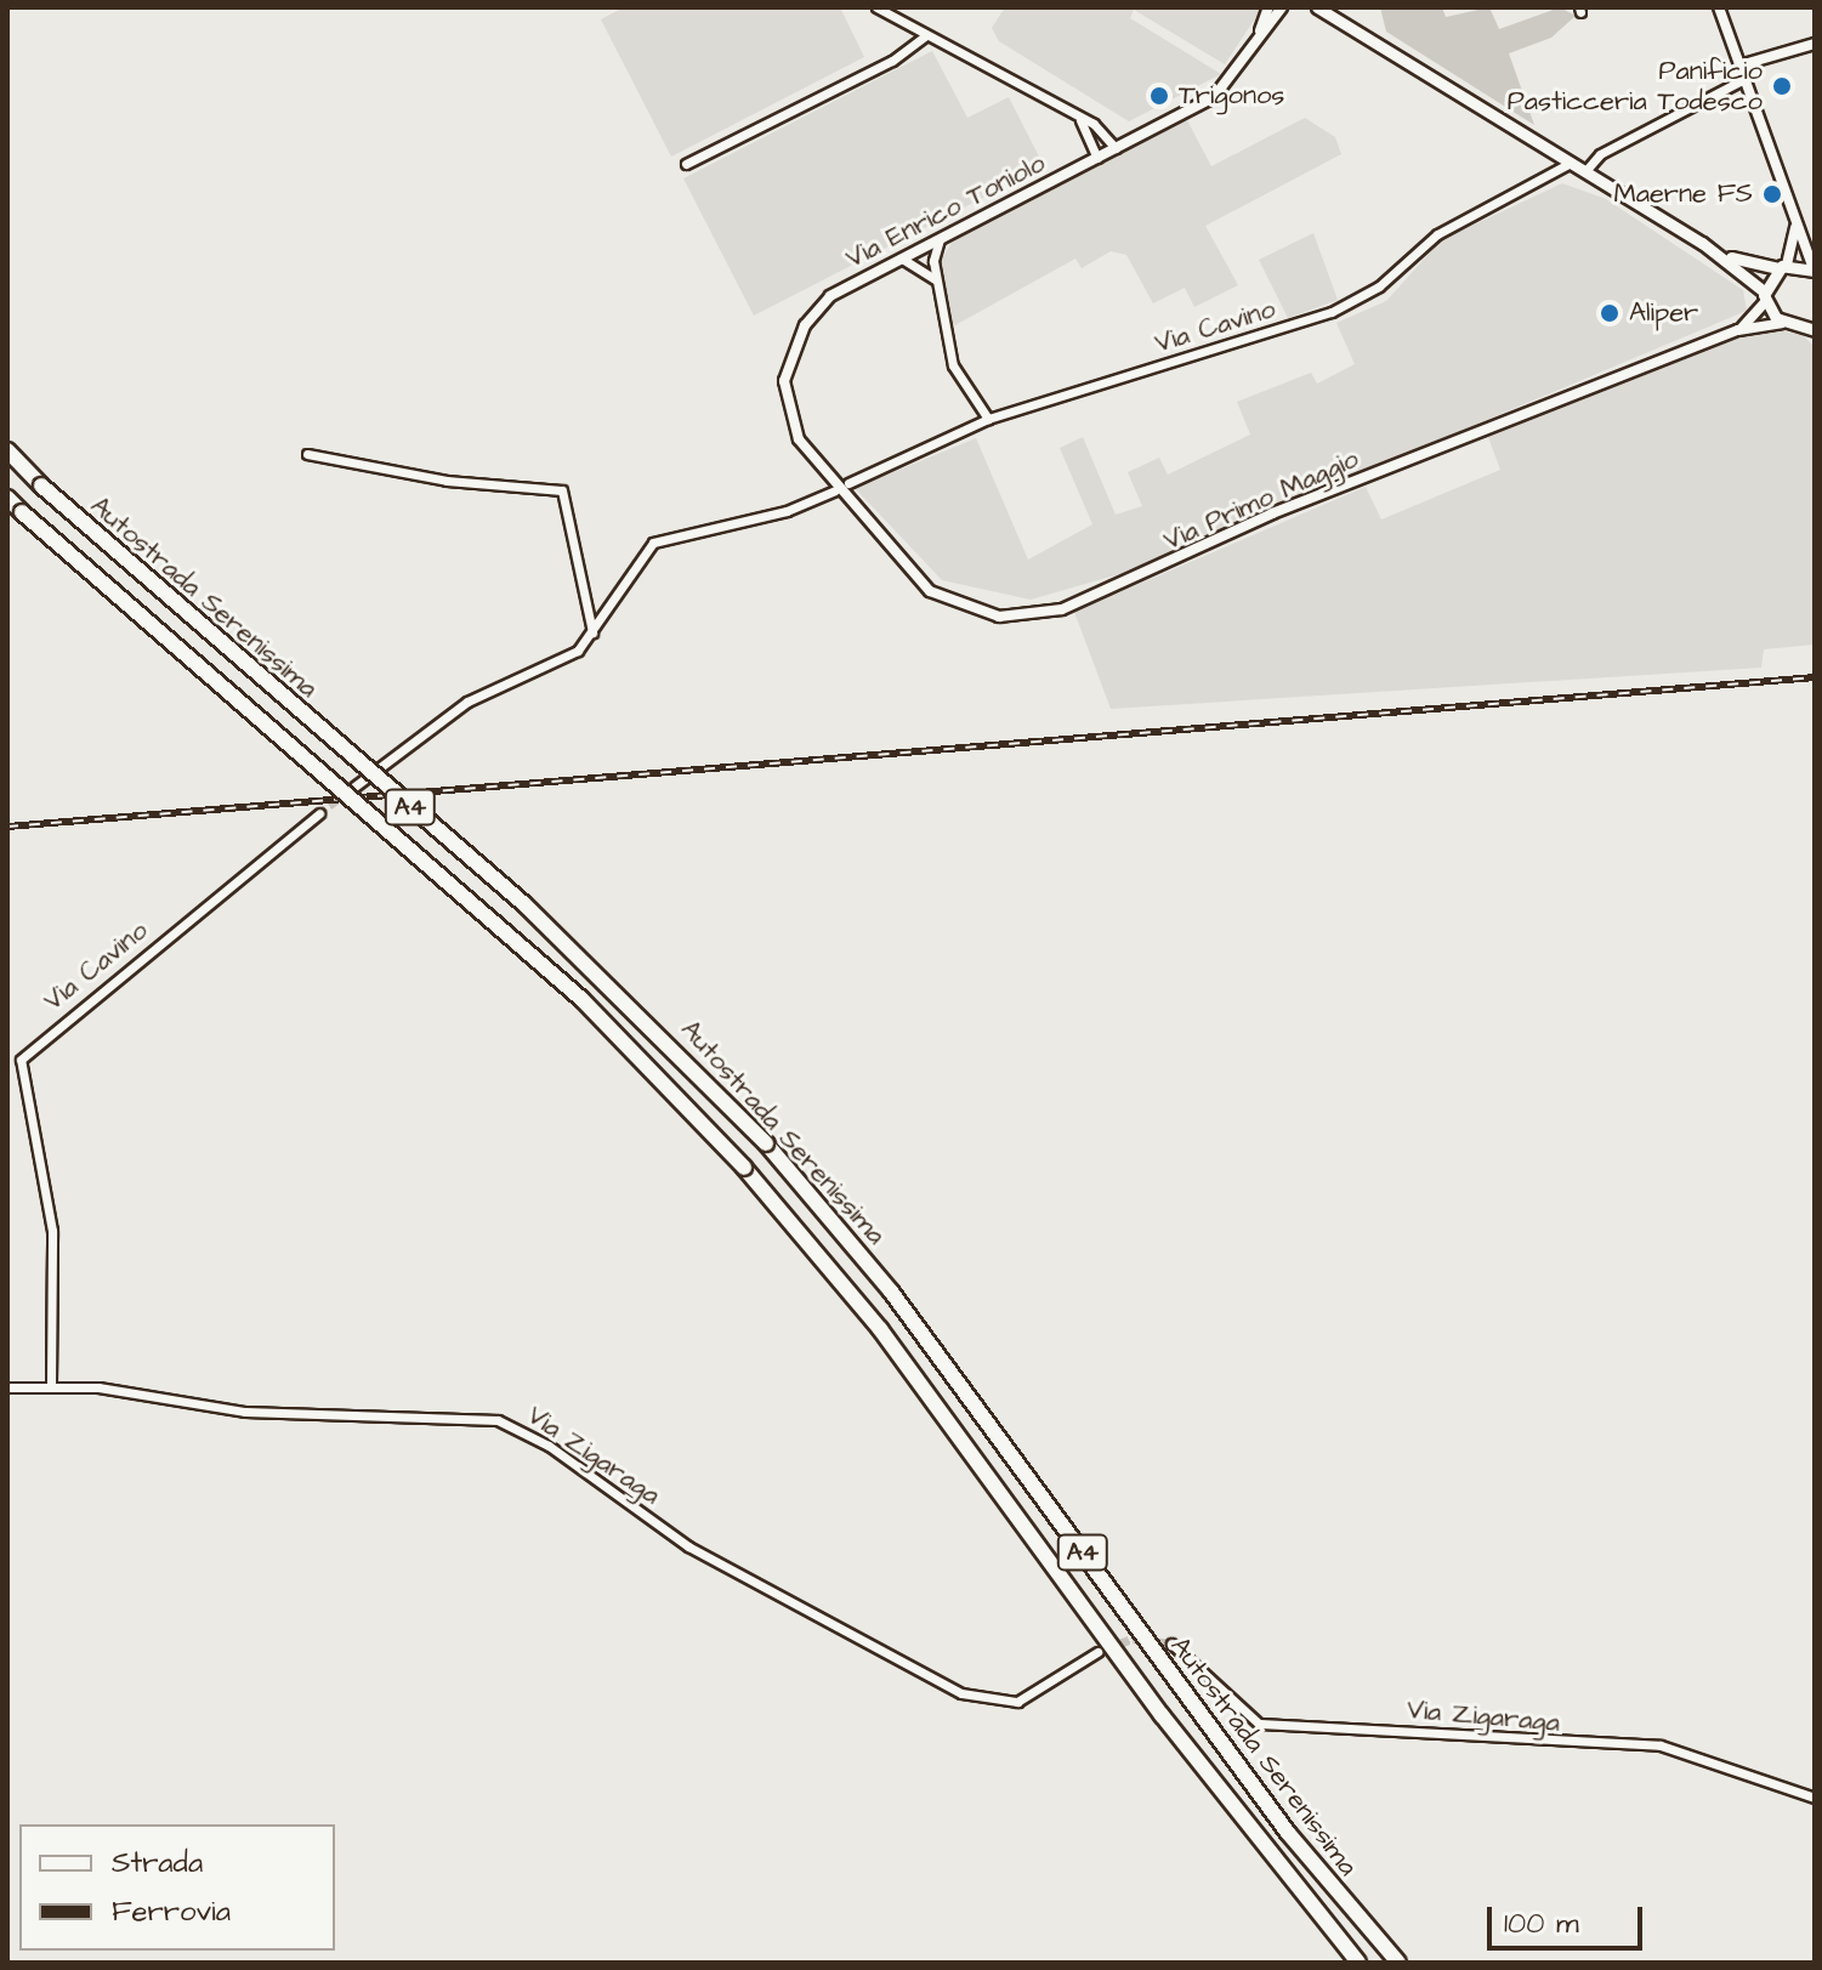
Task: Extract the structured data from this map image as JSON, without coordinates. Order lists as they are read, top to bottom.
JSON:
{
  "streets": {
    "highway": ["Autostrada Serenissima", "A4"],
    "street": [
      "Via Enrico Toniolo",
      "Via Cavino",
      "Via Primo Maggio",
      "Via Zigaraga"
    ]
  },
  "crossings": [
    ["Via Enrico Toniolo", "Via Primo Maggio"],
    ["Via Cavino", "Via Zigaraga"]
  ],
  "places": [
    "Panificio Pasticceria Todesco",
    "Trigonos",
    "Maerne FS",
    "Aliper"
  ],
  "legend": ["Strada", "Ferrovia"],
  "scale_bar": "100 m"
}
